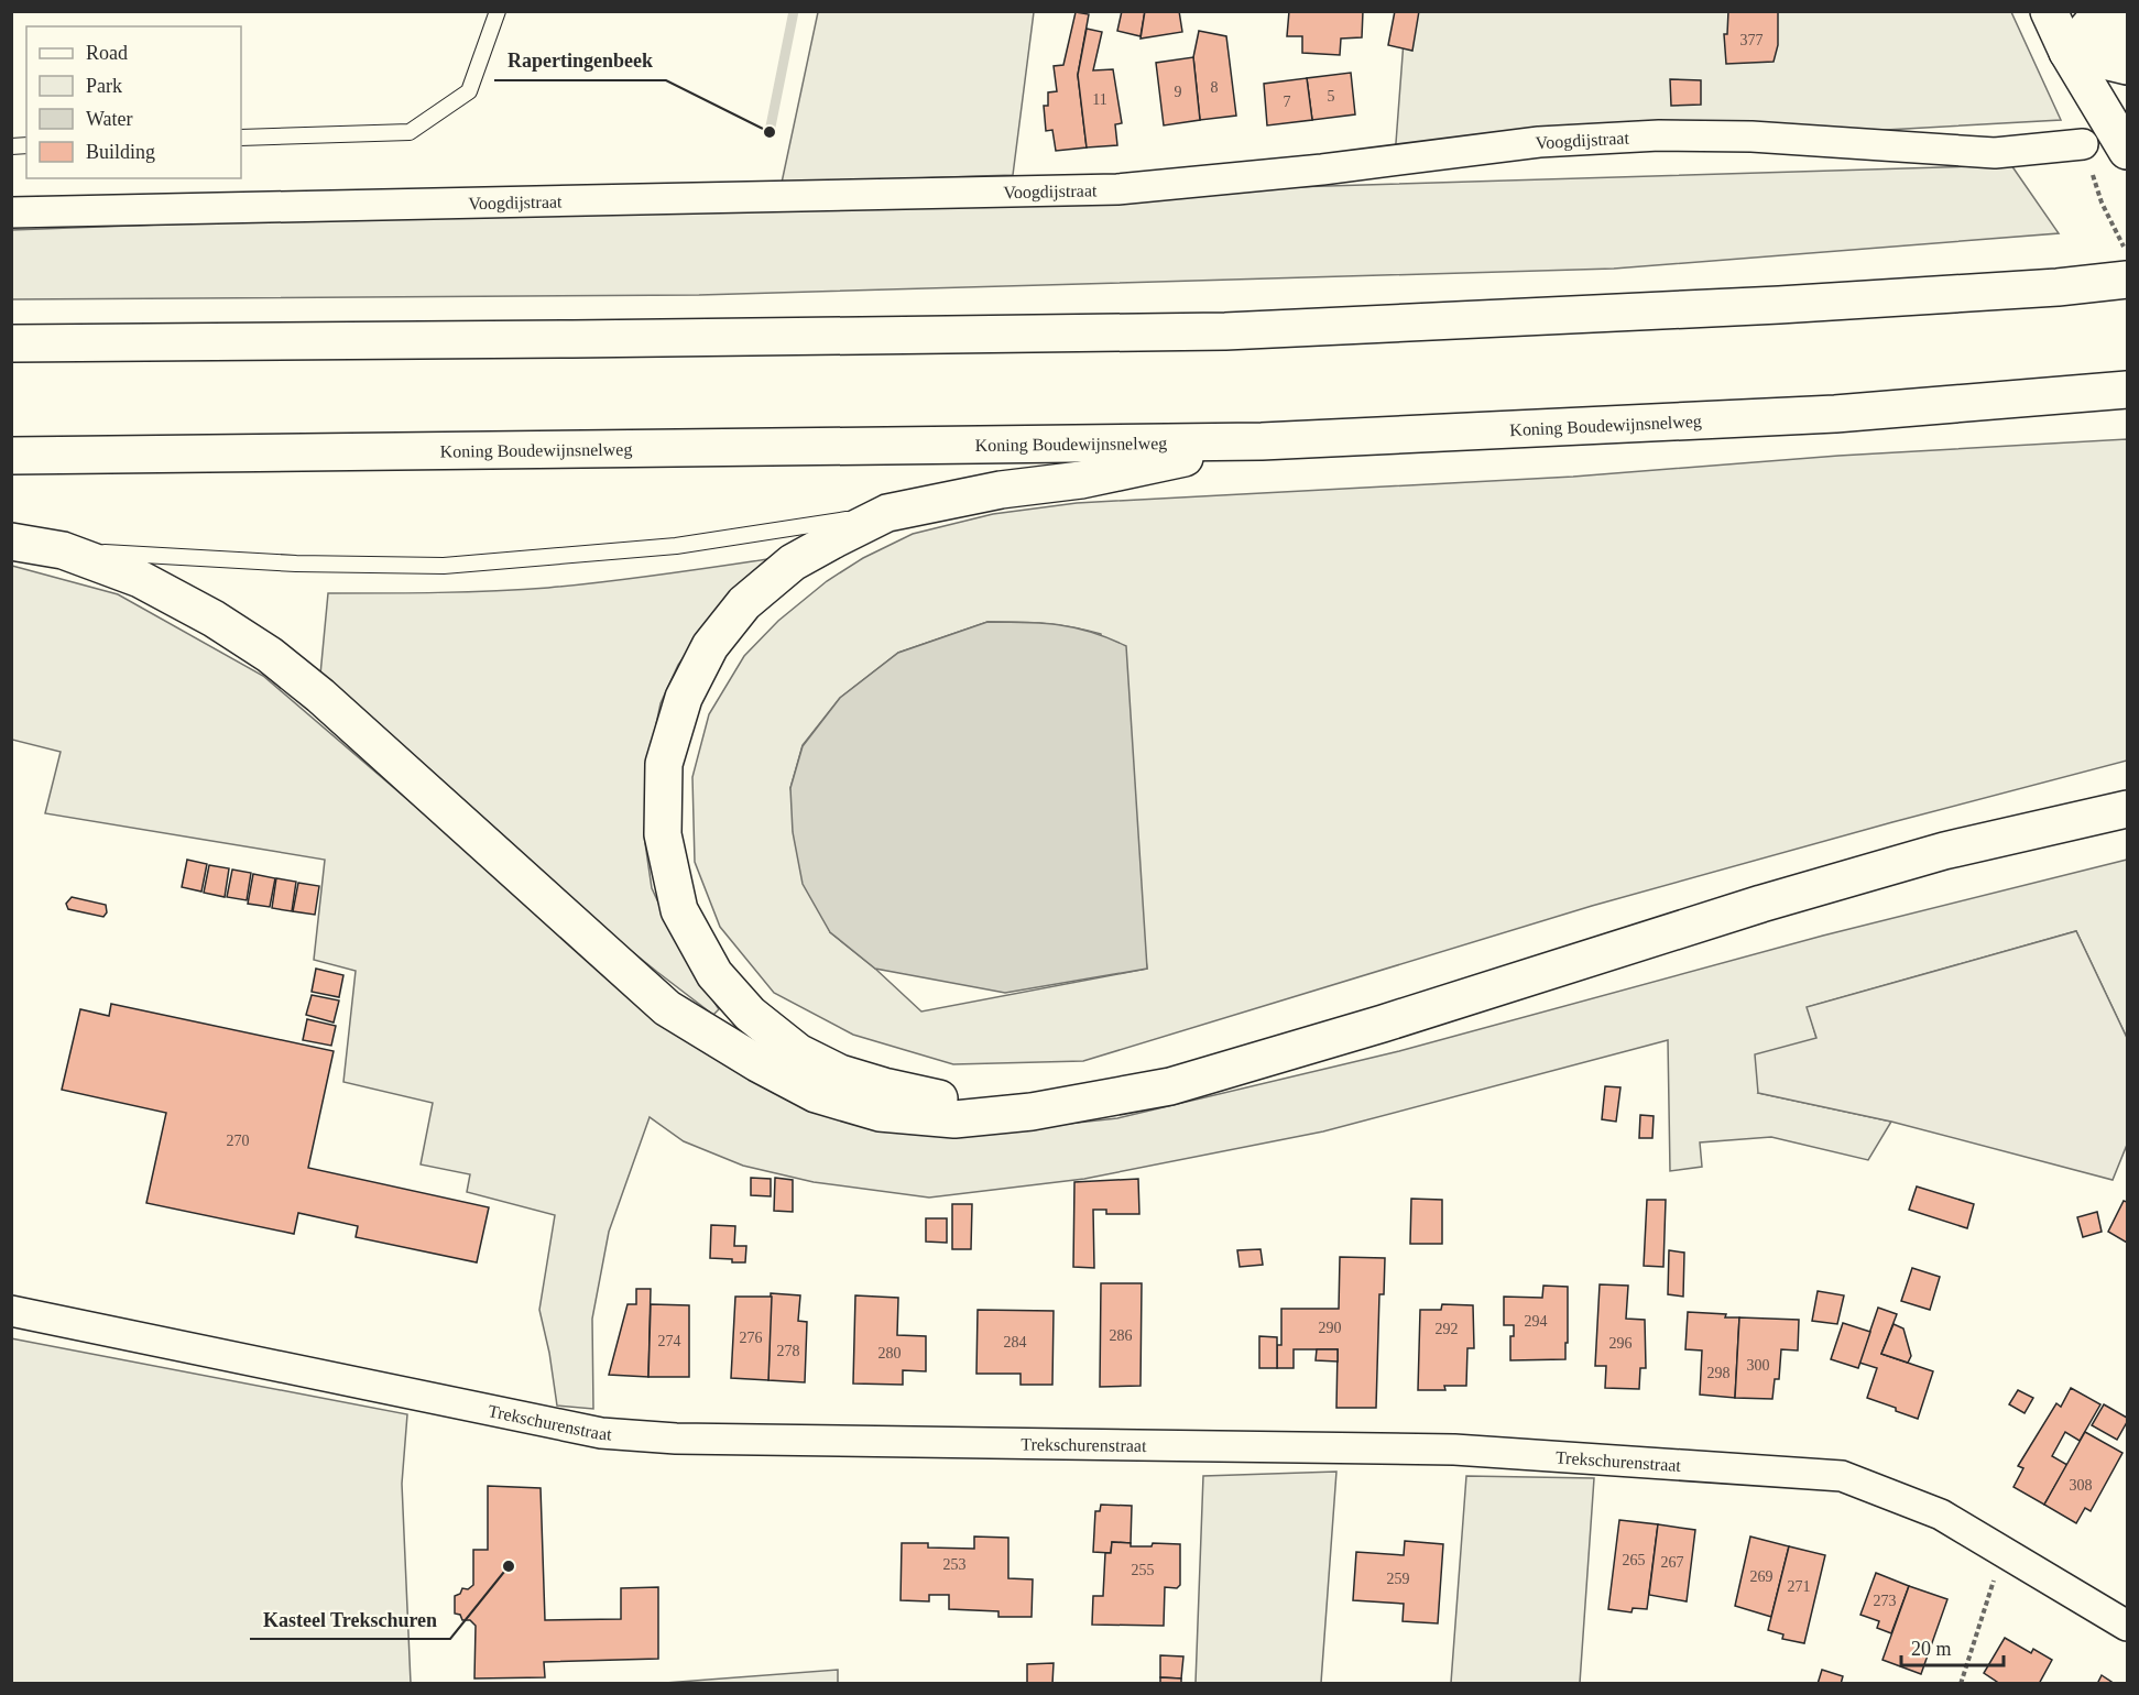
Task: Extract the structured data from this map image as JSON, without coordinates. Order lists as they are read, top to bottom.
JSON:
{
  "streets": {
    "main road": ["Koning Boudewijnsnelweg"],
    "street": ["Voogdijstraat", "Trekschurenstraat"]
  },
  "places": ["Rapertingenbeek", "Kasteel Trekschuren"],
  "house_numbers": [
    "377",
    "8",
    "9",
    "5",
    "11",
    "7",
    "270",
    "294",
    "290",
    "292",
    "286",
    "276",
    "274",
    "284",
    "296",
    "278",
    "280",
    "300",
    "298",
    "308",
    "265",
    "267",
    "253",
    "255",
    "269",
    "259",
    "271",
    "273"
  ],
  "legend": [
    "Road",
    "Park",
    "Water",
    "Building"
  ],
  "scale_bar": "20 m"
}
